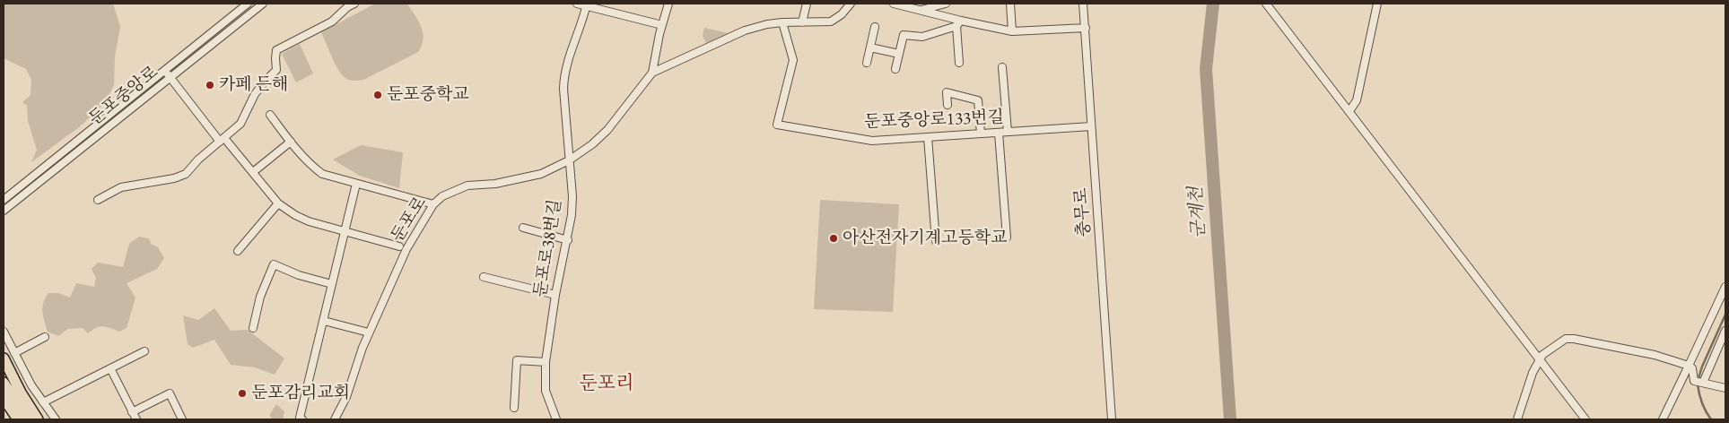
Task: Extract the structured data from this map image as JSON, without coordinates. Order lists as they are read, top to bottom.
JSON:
{
  "streets": {
    "street": [
      "둔포중앙로",
      "둔포중앙로133번길",
      "충무로",
      "둔포로",
      "둔포로38번길"
    ]
  },
  "crossings": [
    ["둔포중앙로133번길", "충무로"],
    ["둔포중앙로133번길", "둔포로"],
    ["둔포로", "둔포로38번길"]
  ],
  "districts": ["둔포리"],
  "water": ["군계천"],
  "places": [
    "카페 든해",
    "둔포중학교",
    "아산전자기계고등학교",
    "둔포감리교회"
  ]
}
